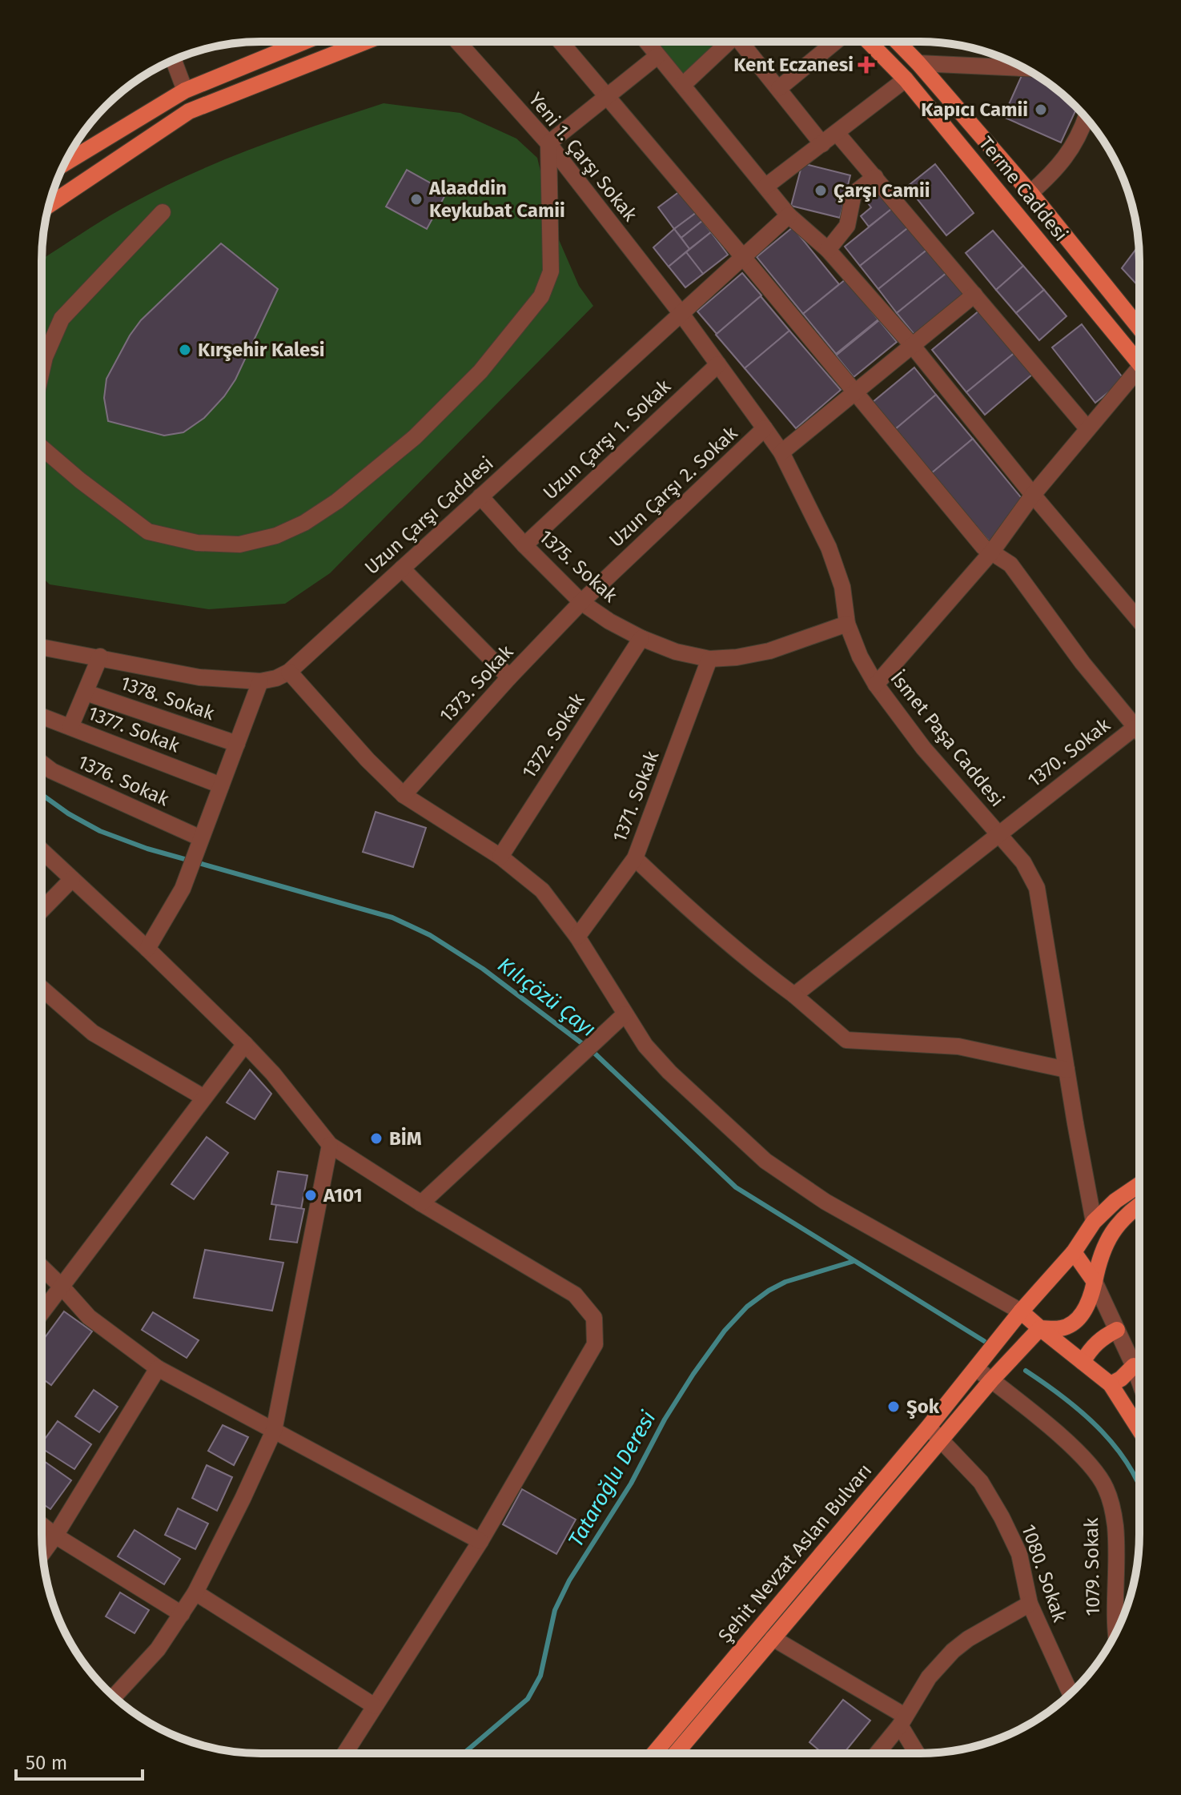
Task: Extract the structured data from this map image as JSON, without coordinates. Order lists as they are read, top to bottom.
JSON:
{
  "streets": {
    "main road": ["Terme Caddesi", "Şehit Nevzat Aslan Bulvarı"],
    "street": [
      "Yeni 1. Çarşı Sokak",
      "Uzun Çarşı 1. Sokak",
      "Uzun Çarşı 2. Sokak",
      "Uzun Çarşı Caddesi",
      "1375. Sokak",
      "1373. Sokak",
      "1378. Sokak",
      "1377. Sokak",
      "1372. Sokak",
      "İsmet Paşa Caddesi",
      "1370. Sokak",
      "1376. Sokak",
      "1371. Sokak",
      "1079. Sokak",
      "1080. Sokak"
    ]
  },
  "crossings": [
    ["Yeni 1. Çarşı Sokak", "Uzun Çarşı Caddesi"],
    ["Yeni 1. Çarşı Sokak", "İsmet Paşa Caddesi"],
    ["Uzun Çarşı 1. Sokak", "1375. Sokak"],
    ["Uzun Çarşı 1. Sokak", "İsmet Paşa Caddesi"],
    ["Uzun Çarşı 2. Sokak", "1375. Sokak"],
    ["Uzun Çarşı 2. Sokak", "1373. Sokak"],
    ["Uzun Çarşı 2. Sokak", "İsmet Paşa Caddesi"],
    ["Uzun Çarşı Caddesi", "1375. Sokak"],
    ["Uzun Çarşı Caddesi", "İsmet Paşa Caddesi"],
    ["1375. Sokak", "1373. Sokak"],
    ["1375. Sokak", "1372. Sokak"],
    ["1375. Sokak", "İsmet Paşa Caddesi"],
    ["1375. Sokak", "1371. Sokak"],
    ["İsmet Paşa Caddesi", "1370. Sokak"],
    ["Şehit Nevzat Aslan Bulvarı", "1079. Sokak"],
    ["Şehit Nevzat Aslan Bulvarı", "1080. Sokak"]
  ],
  "water": ["Kılıçözü Çayı", "Tataroğlu Deresi"],
  "places": {
    "health": ["Kent Eczanesi"],
    "other": [
      "Kapıcı Camii",
      "Çarşı Camii",
      "Alaaddin Keykubat Camii",
      "Kırşehir Kalesi",
      "BİM",
      "A101",
      "Şok"
    ]
  },
  "scale_bar": "50 m"
}
